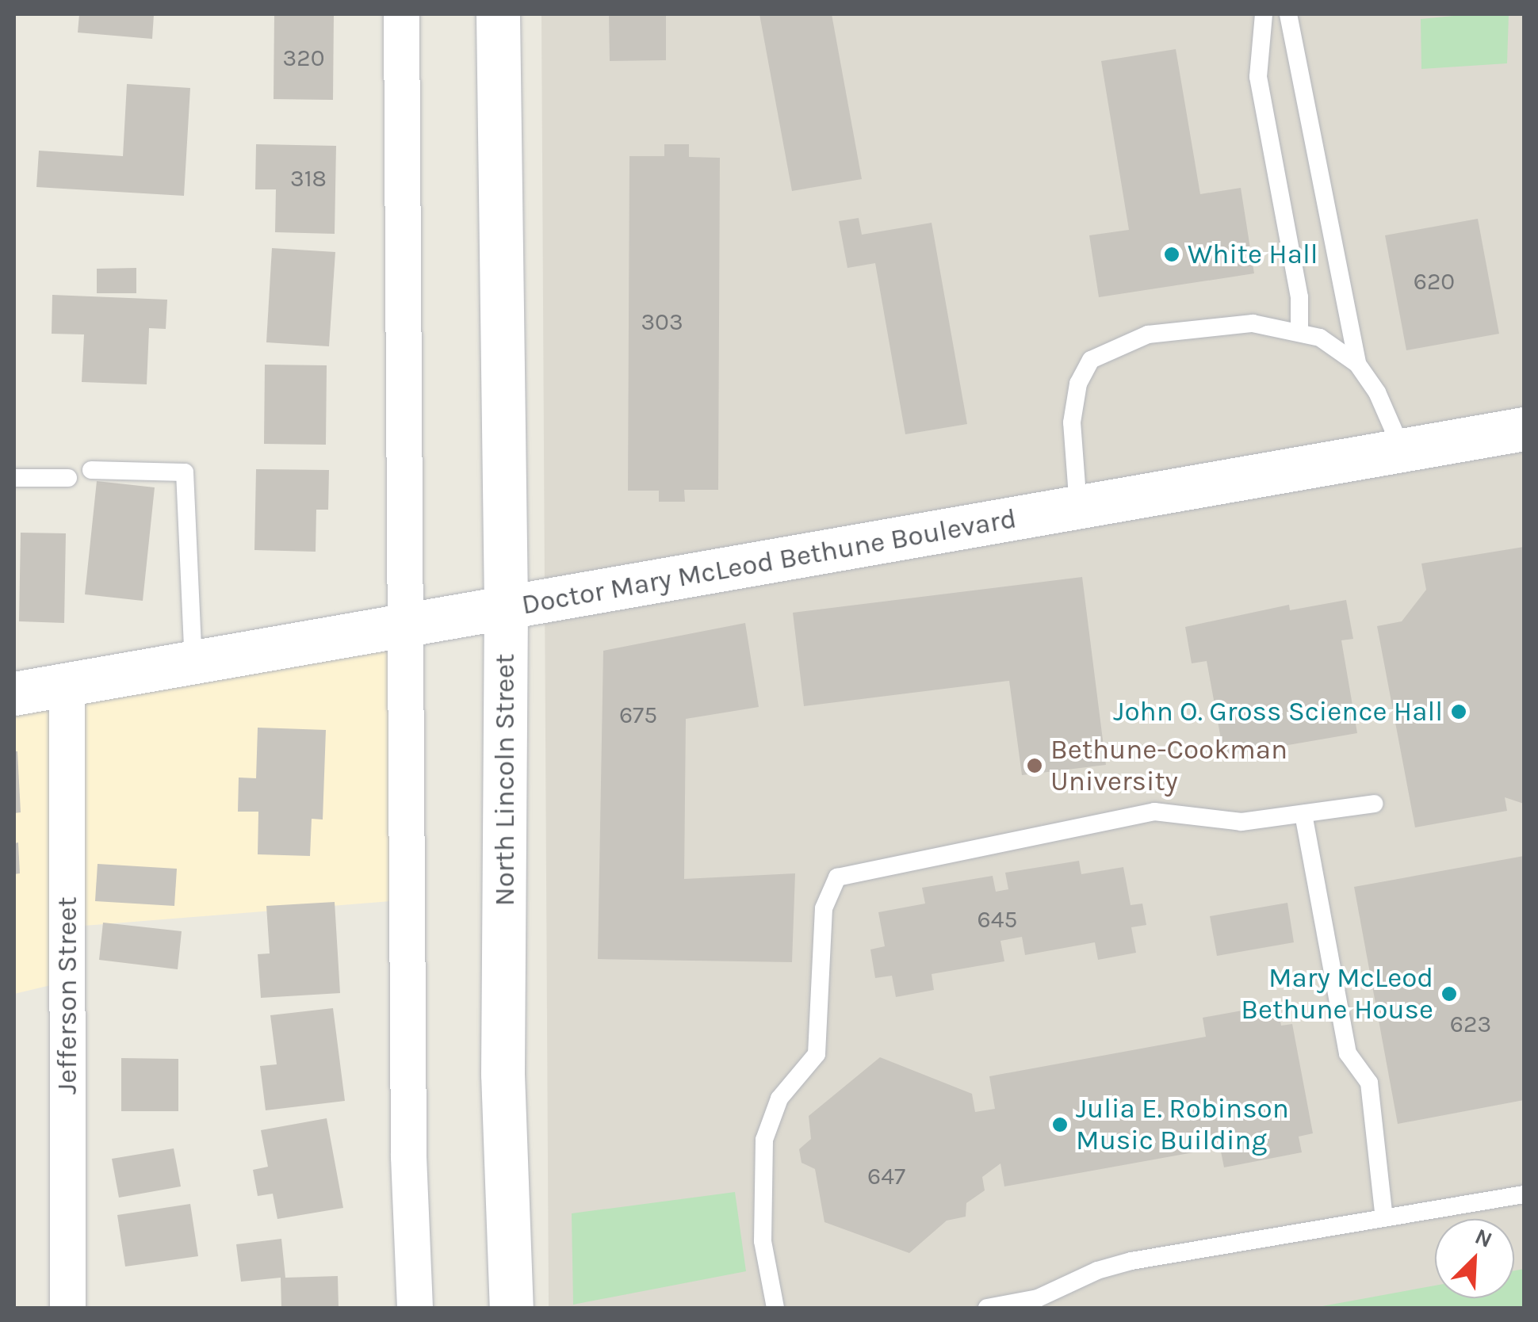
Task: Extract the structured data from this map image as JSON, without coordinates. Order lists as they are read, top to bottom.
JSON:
{
  "streets": {
    "street": ["Doctor Mary McLeod Bethune Boulevard", "North Lincoln Street", "Jefferson Street"]
  },
  "crossings": [
    ["Doctor Mary McLeod Bethune Boulevard", "North Lincoln Street"],
    ["Doctor Mary McLeod Bethune Boulevard", "Jefferson Street"]
  ],
  "places": [
    "White Hall",
    "John O. Gross Science Hall",
    "Bethune-Cookman University",
    "Mary McLeod Bethune House",
    "Julia E. Robinson Music Building"
  ],
  "house_numbers": [
    "320",
    "318",
    "620",
    "303",
    "675",
    "645",
    "623",
    "647"
  ],
  "north": "top right"
}
